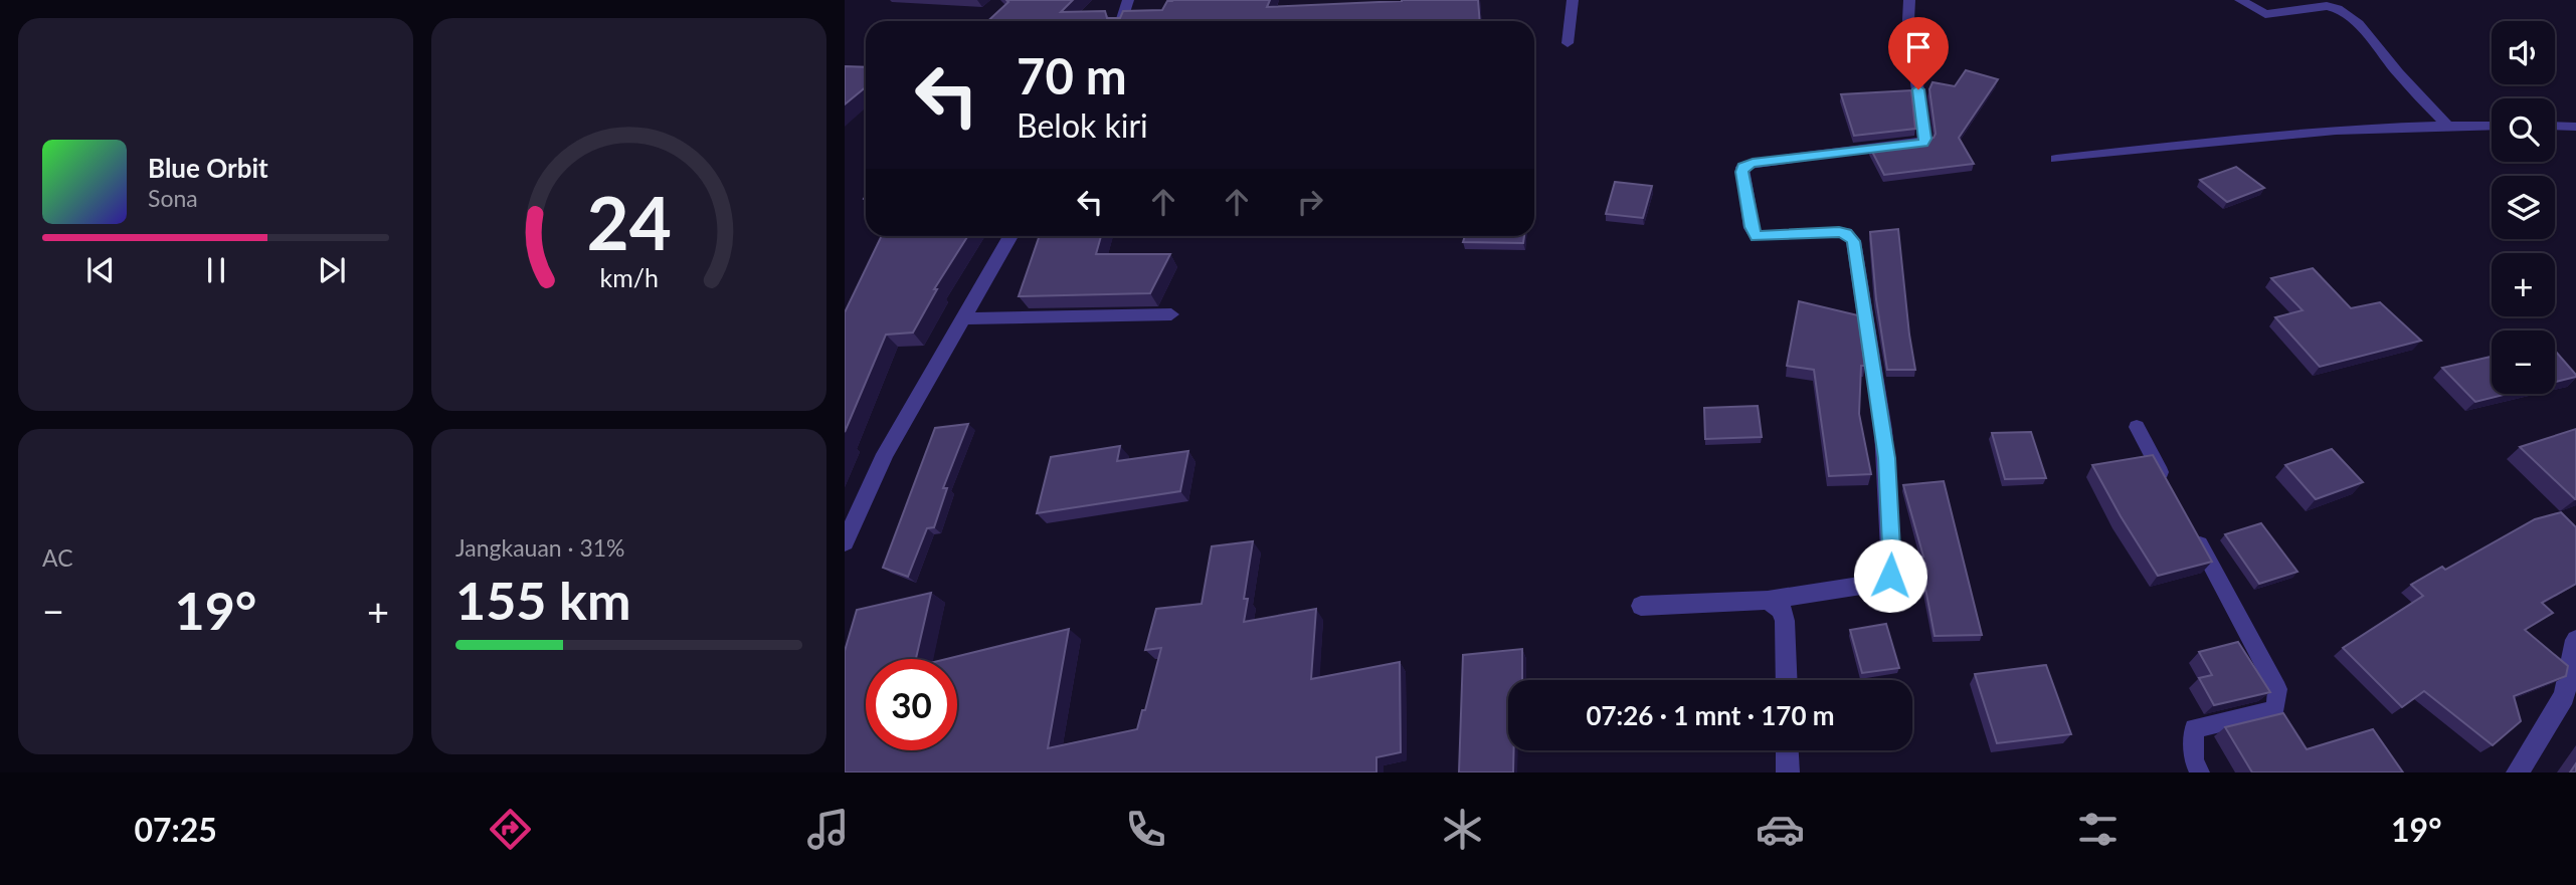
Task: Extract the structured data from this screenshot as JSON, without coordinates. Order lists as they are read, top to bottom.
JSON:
{
  "page": {
    "map_buttons": ["+", "−"],
    "turn": ["70 m", "Belok kiri"],
    "song": ["Blue Orbit", "Sona"],
    "tile": [
      "AC",
      ["Jangkauan · 31%", "155 km"]
    ],
    "heat": ["−", "19°", "+"],
    "limit": "30",
    "trip": "07:26 · 1 mnt · 170 m",
    "tabs": ["07:25", "19°"],
    "gauge": ["24", "km/h"]
  }
}
